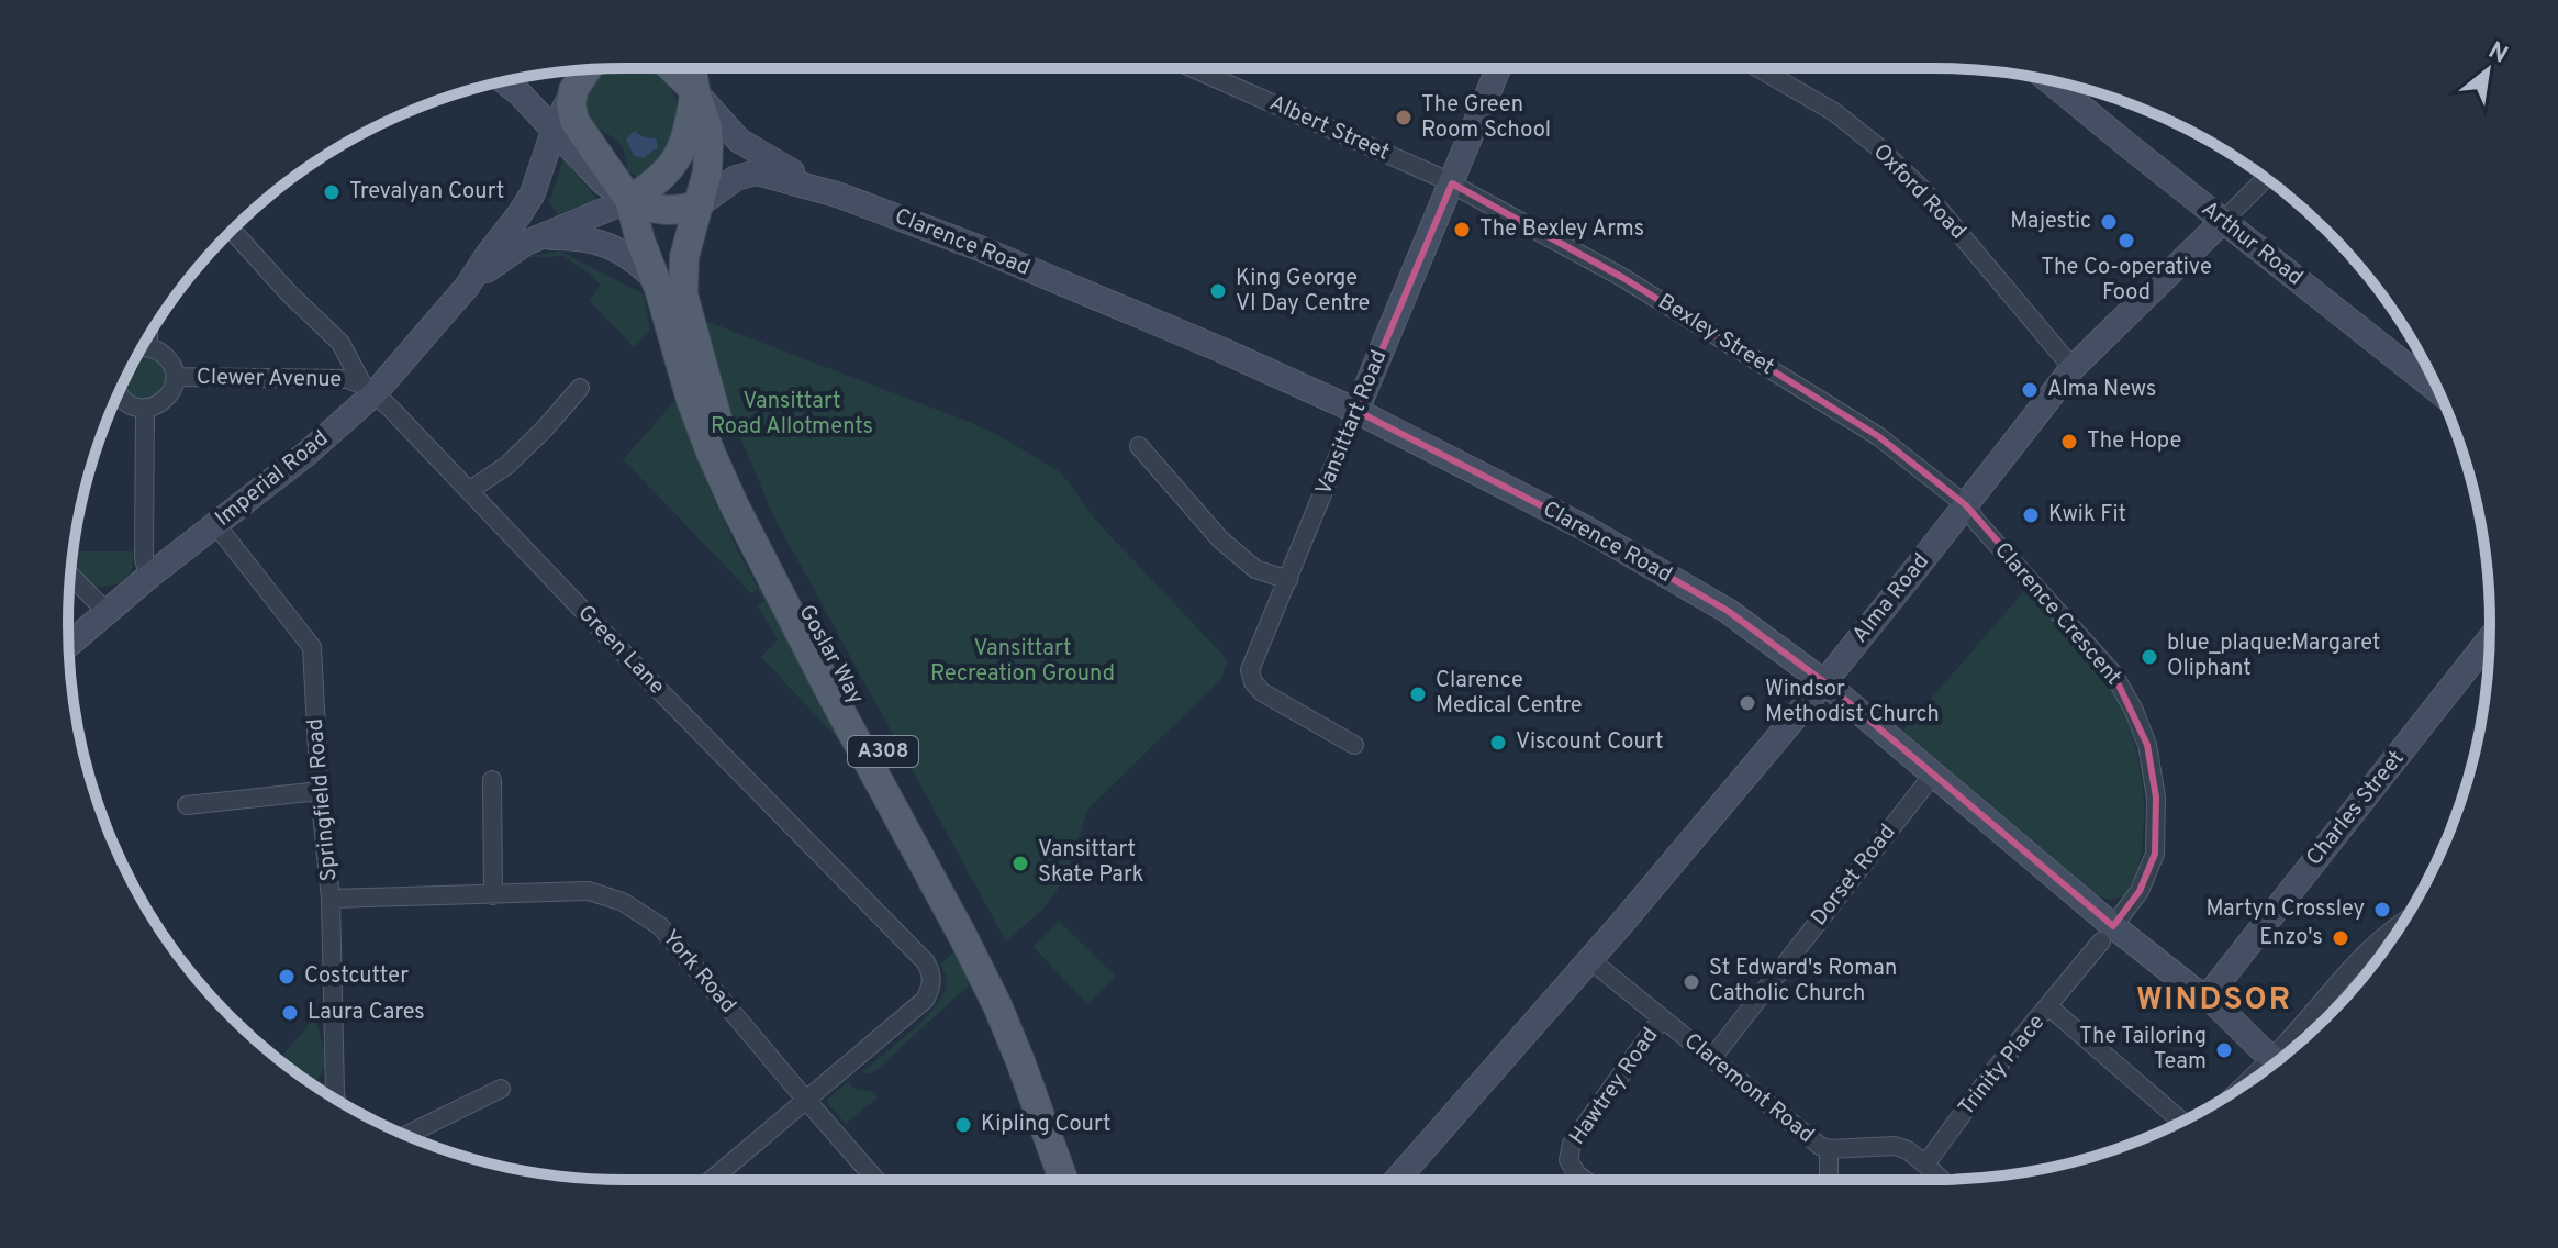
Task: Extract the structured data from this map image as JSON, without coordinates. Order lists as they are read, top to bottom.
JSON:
{
  "streets": {
    "main road": [
      "Clarence Road",
      "Imperial Road",
      "Goslar Way",
      "A308"
    ],
    "street": [
      "Albert Street",
      "Oxford Road",
      "Arthur Road",
      "Bexley Street",
      "Clewer Avenue",
      "Vansittart Road",
      "Alma Road",
      "Clarence Crescent",
      "Green Lane",
      "Springfield Road",
      "Charles Street",
      "Dorset Road",
      "York Road",
      "Trinity Place",
      "Hawtrey Road",
      "Claremont Road"
    ]
  },
  "crossings": [
    ["Albert Street", "Bexley Street"],
    ["Albert Street", "Vansittart Road"],
    ["Oxford Road", "Alma Road"],
    ["Clarence Road", "Vansittart Road"],
    ["Clarence Road", "Imperial Road"],
    ["Clarence Road", "Alma Road"],
    ["Clarence Road", "Clarence Crescent"],
    ["Clarence Road", "Goslar Way"],
    ["Clarence Road", "Charles Street"],
    ["Clarence Road", "Dorset Road"],
    ["Clarence Road", "Trinity Place"],
    ["Arthur Road", "Alma Road"],
    ["Bexley Street", "Vansittart Road"],
    ["Bexley Street", "Alma Road"],
    ["Bexley Street", "Clarence Crescent"],
    ["Clewer Avenue", "Imperial Road"],
    ["Clewer Avenue", "Green Lane"],
    ["Imperial Road", "Green Lane"],
    ["Imperial Road", "Goslar Way"],
    ["Imperial Road", "Springfield Road"],
    ["Alma Road", "Clarence Crescent"],
    ["Alma Road", "Claremont Road"],
    ["Clarence Crescent", "Trinity Place"],
    ["Green Lane", "York Road"],
    ["Springfield Road", "York Road"],
    ["Dorset Road", "Claremont Road"],
    ["Trinity Place", "Claremont Road"],
    ["Hawtrey Road", "Claremont Road"]
  ],
  "districts": ["WINDSOR"],
  "parks": ["Vansittart Road Allotments", "Vansittart Recreation Ground"],
  "places": [
    "The Green Room School",
    "Trevalyan Court",
    "Majestic",
    "The Bexley Arms",
    "The Co-operative Food",
    "King George VI Day Centre",
    "Alma News",
    "The Hope",
    "Kwik Fit",
    "blue_plaque:Margaret Oliphant",
    "Clarence Medical Centre",
    "Windsor Methodist Church",
    "Viscount Court",
    "Vansittart Skate Park",
    "Martyn Crossley",
    "Enzo's",
    "Costcutter",
    "St Edward's Roman Catholic Church",
    "Laura Cares",
    "The Tailoring Team",
    "Kipling Court"
  ],
  "north": "top right"
}
